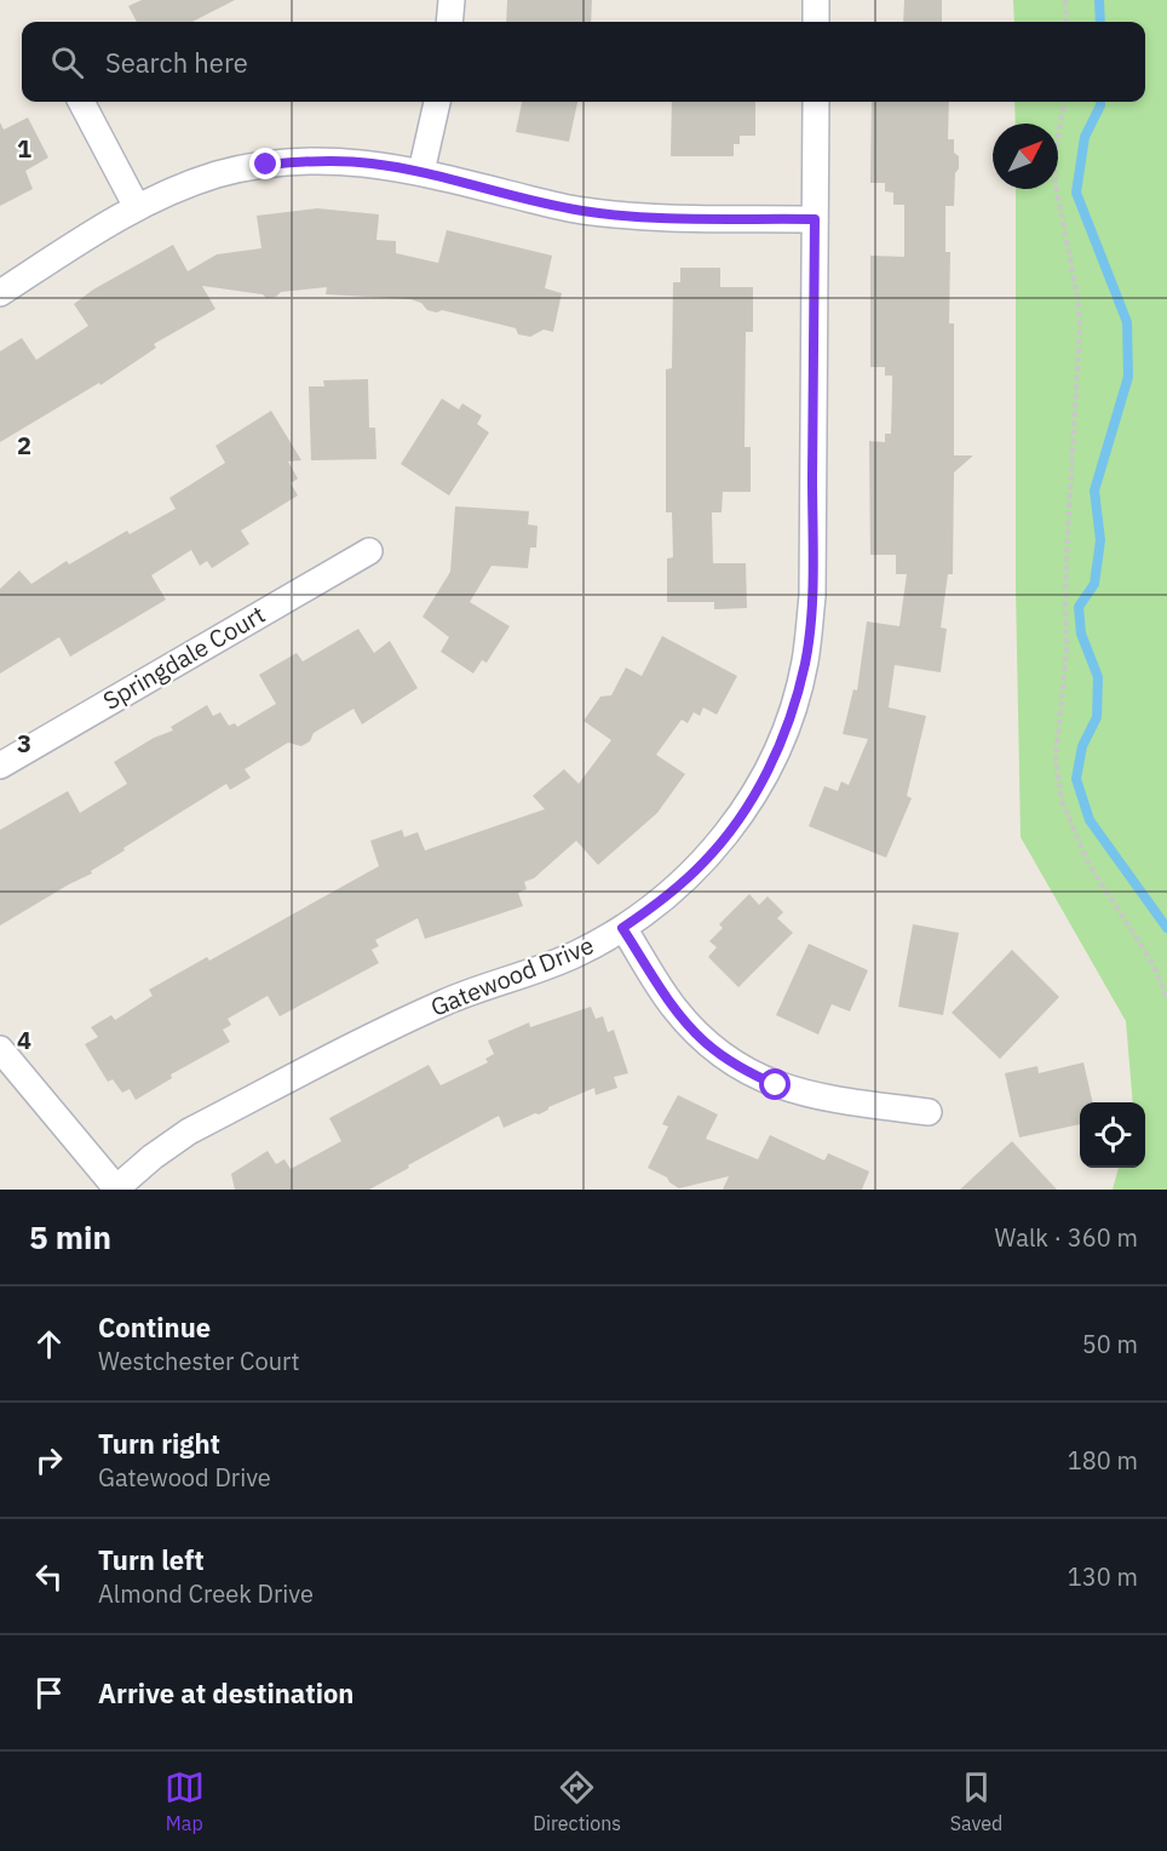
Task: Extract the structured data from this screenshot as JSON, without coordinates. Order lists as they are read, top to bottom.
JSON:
{
  "streets": {
    "street": ["Springdale Court", "Gatewood Drive"]
  },
  "north": "top right",
  "page": {
    "search": "Search here",
    "heading": ["5 min", "Walk · 360 m"],
    "list": [
      ["Continue", "Westchester Court", "50 m"],
      ["Turn right", "Gatewood Drive", "180 m"],
      ["Turn left", "Almond Creek Drive", "130 m"],
      "Arrive at destination"
    ],
    "nav": ["Map", "Directions", "Saved"]
  },
  "grid": {
    "rows": [
      "1",
      "2",
      "3",
      "4"
    ]
  }
}
